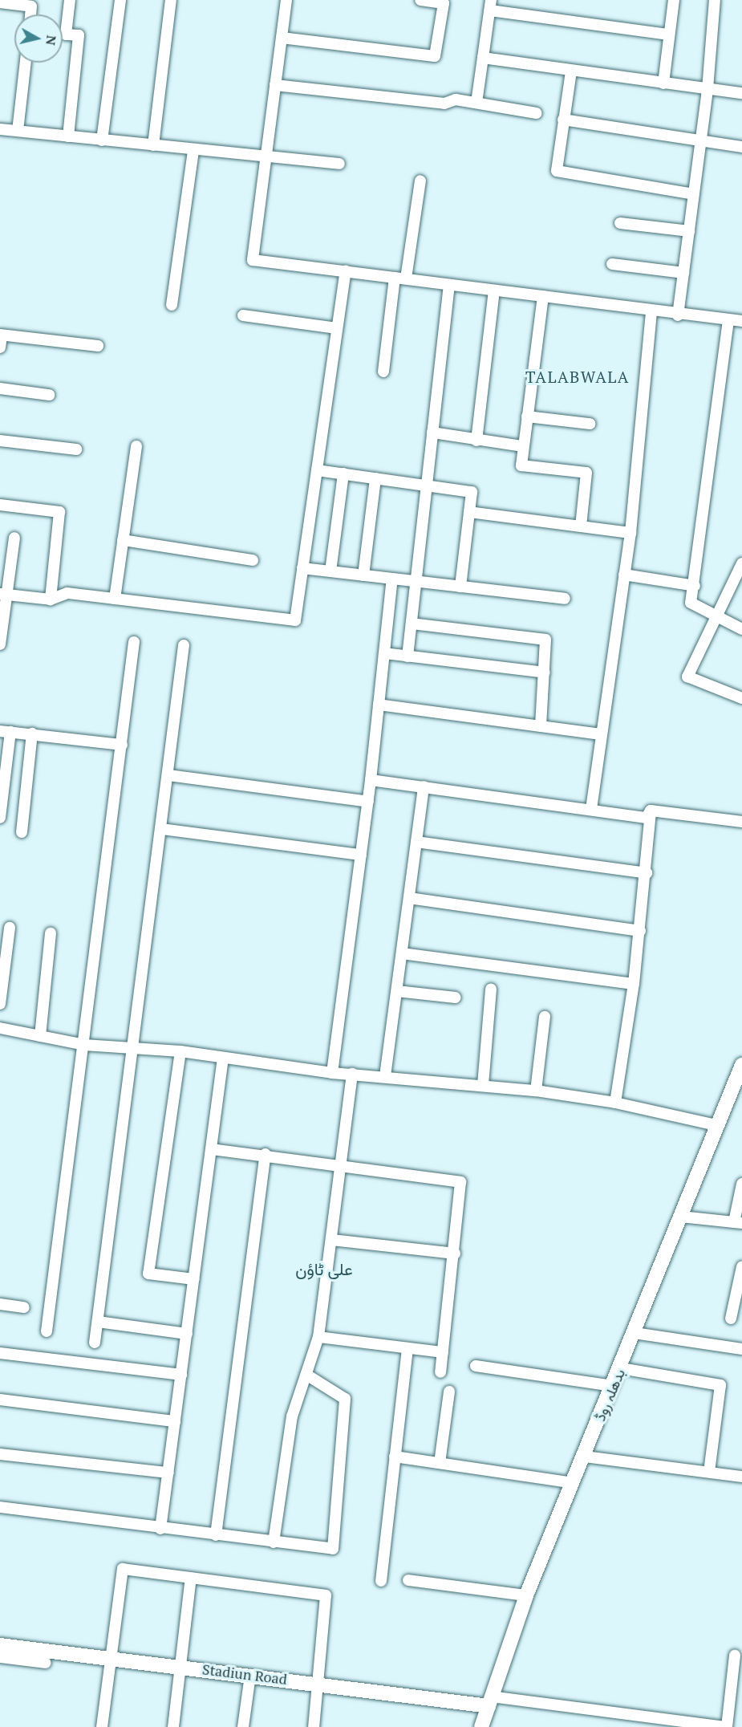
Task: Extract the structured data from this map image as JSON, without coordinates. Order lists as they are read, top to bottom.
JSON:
{
  "streets": {
    "main road": ["بدھلہ روڈ", "Stadiun Road"]
  },
  "crossings": [
    ["بدھلہ روڈ", "Stadiun Road"]
  ],
  "districts": ["TALABWALA", "علی ٹاؤن"],
  "north": "right"
}
